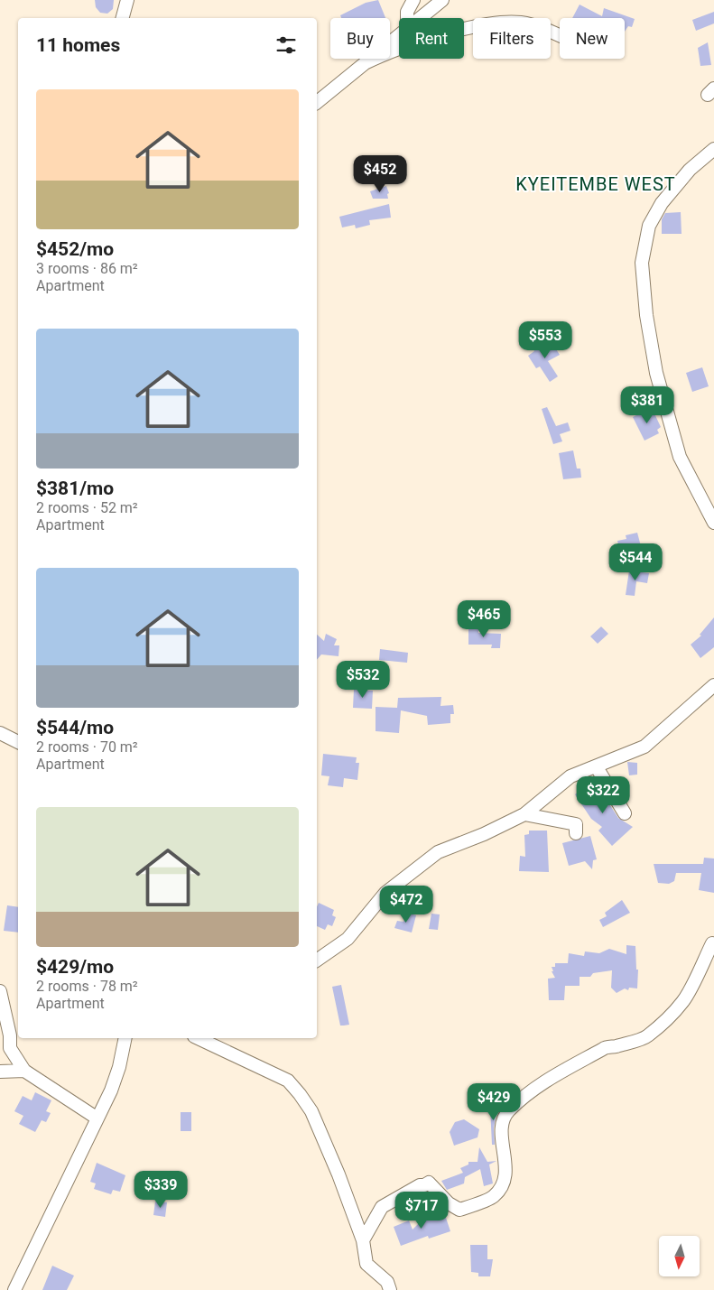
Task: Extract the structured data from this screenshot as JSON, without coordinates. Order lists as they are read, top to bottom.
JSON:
{
  "districts": ["KYEITEMBE WEST"],
  "north": "bottom",
  "page": {
    "chip": [
      "Buy",
      "Rent",
      "Filters",
      "New"
    ],
    "heading": "11 homes",
    "list": [
      {
        "name": "$452/mo",
        "note": "3 rooms · 86 m² · Apartment"
      },
      {
        "name": "$381/mo",
        "note": "2 rooms · 52 m² · Apartment"
      },
      {
        "name": "$544/mo",
        "note": "2 rooms · 70 m² · Apartment"
      },
      {
        "name": "$429/mo",
        "note": "2 rooms · 78 m² · Apartment"
      }
    ],
    "price": [
      "$452",
      "$553",
      "$381",
      "$544",
      "$465",
      "$532",
      "$322",
      "$472",
      "$429",
      "$339",
      "$717"
    ]
  }
}
